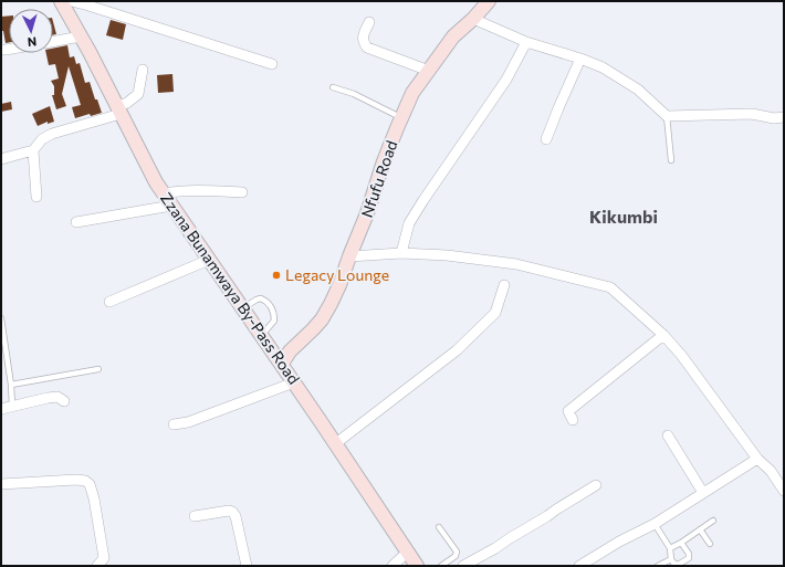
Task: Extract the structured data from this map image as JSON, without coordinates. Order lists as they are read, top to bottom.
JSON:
{
  "streets": {
    "street": ["Nfufu Road", "Zzana Bunamwaya By-Pass Road"]
  },
  "crossings": [
    ["Nfufu Road", "Zzana Bunamwaya By-Pass Road"]
  ],
  "districts": ["Kikumbi"],
  "places": ["Legacy Lounge"],
  "north": "bottom"
}
